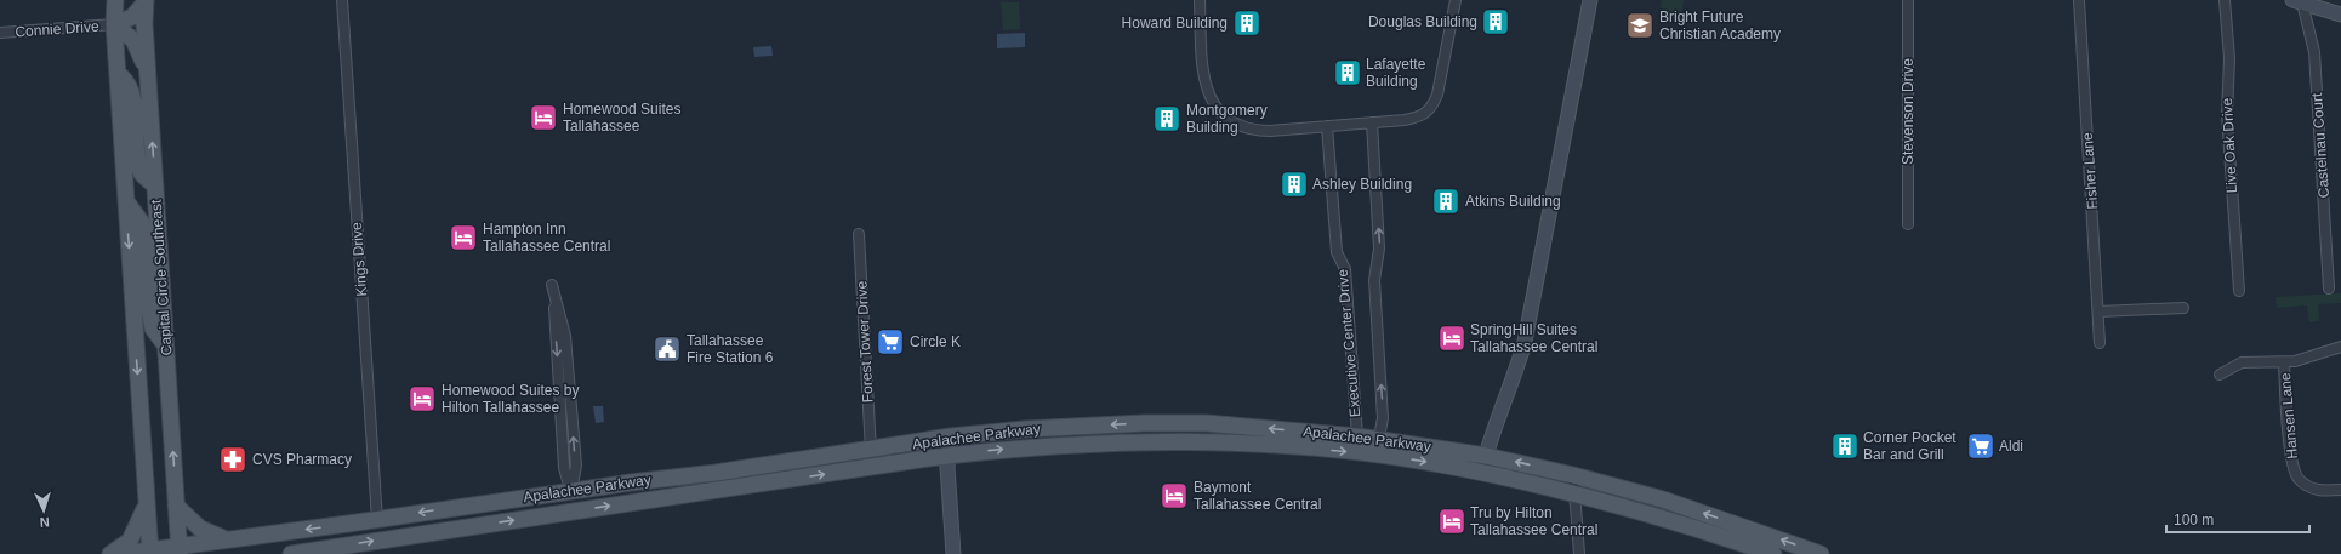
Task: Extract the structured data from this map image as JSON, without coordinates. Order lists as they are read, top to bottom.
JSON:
{
  "streets": {
    "main road": ["Capital Circle Southeast", "Apalachee Parkway"],
    "street": [
      "Connie Drive",
      "Stevenson Drive",
      "Live Oak Drive",
      "Castelnau Court",
      "Fisher Lane",
      "Kings Drive",
      "Forest Tower Drive",
      "Executive Center Drive",
      "Hansen Lane"
    ]
  },
  "crossings": [
    ["Connie Drive", "Capital Circle Southeast"],
    ["Kings Drive", "Apalachee Parkway"],
    ["Capital Circle Southeast", "Apalachee Parkway"],
    ["Forest Tower Drive", "Apalachee Parkway"],
    ["Executive Center Drive", "Apalachee Parkway"]
  ],
  "places": {
    "building": [
      "Douglas Building",
      "Howard Building",
      "Lafayette Building",
      "Montgomery Building",
      "Ashley Building",
      "Atkins Building",
      "Corner Pocket Bar and Grill"
    ],
    "school or university": ["Bright Future Christian Academy"],
    "hotel": [
      "Homewood Suites Tallahassee",
      "Hampton Inn Tallahassee Central",
      "SpringHill Suites Tallahassee Central",
      "Homewood Suites by Hilton Tallahassee",
      "Baymont Tallahassee Central",
      "Tru by Hilton Tallahassee Central"
    ],
    "supermarket": ["Circle K", "Aldi"],
    "public building": ["Tallahassee Fire Station 6"],
    "pharmacy": ["CVS Pharmacy"]
  },
  "scale_bar": "100 m",
  "north": "bottom"
}
